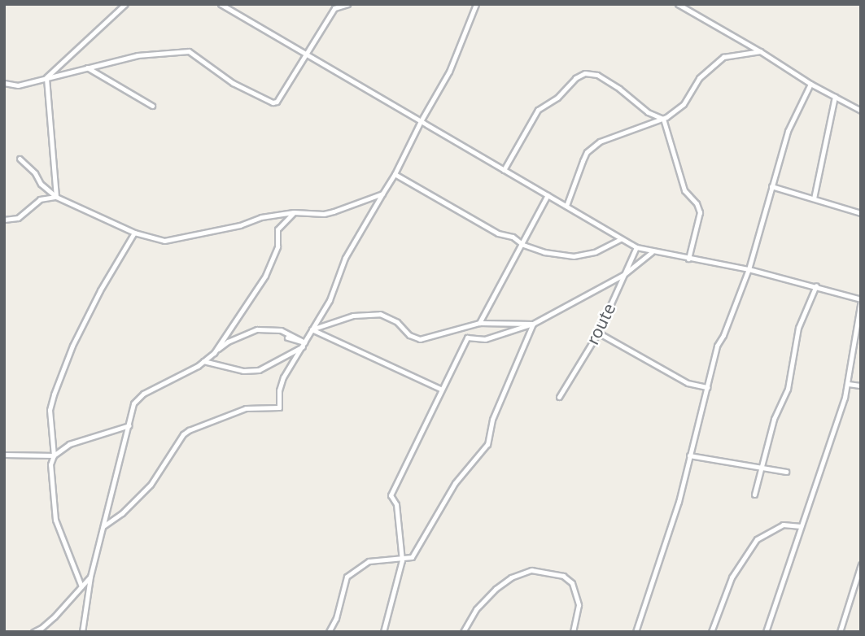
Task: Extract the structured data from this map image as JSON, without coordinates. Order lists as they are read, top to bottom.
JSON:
{
  "streets": {
    "street": ["route"]
  }
}
